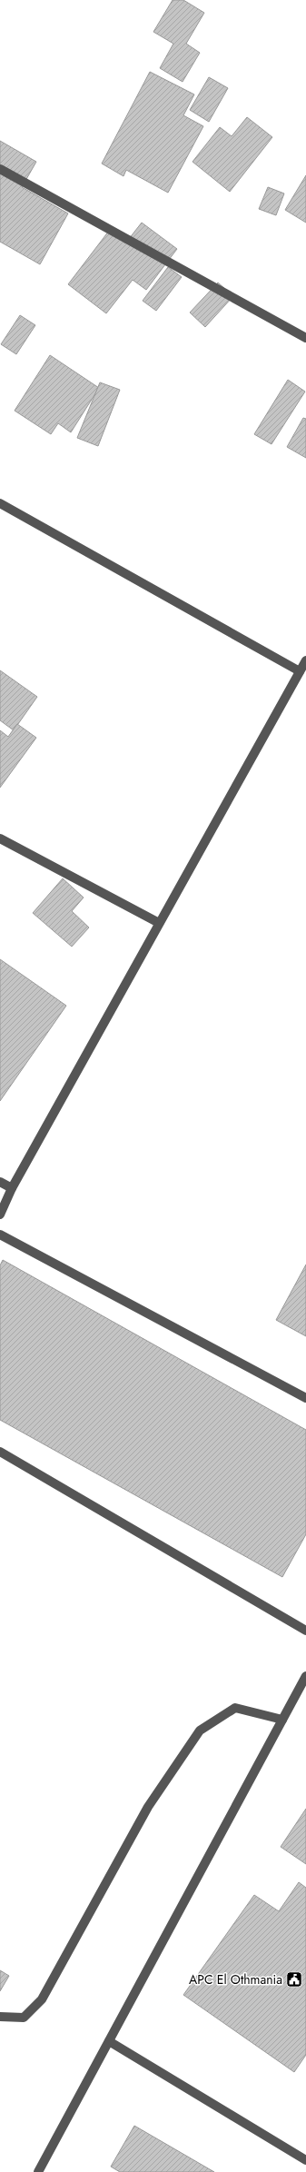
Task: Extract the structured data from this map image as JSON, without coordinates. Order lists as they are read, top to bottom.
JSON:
{
  "places": {
    "public building": ["APC El Othmania"]
  }
}
